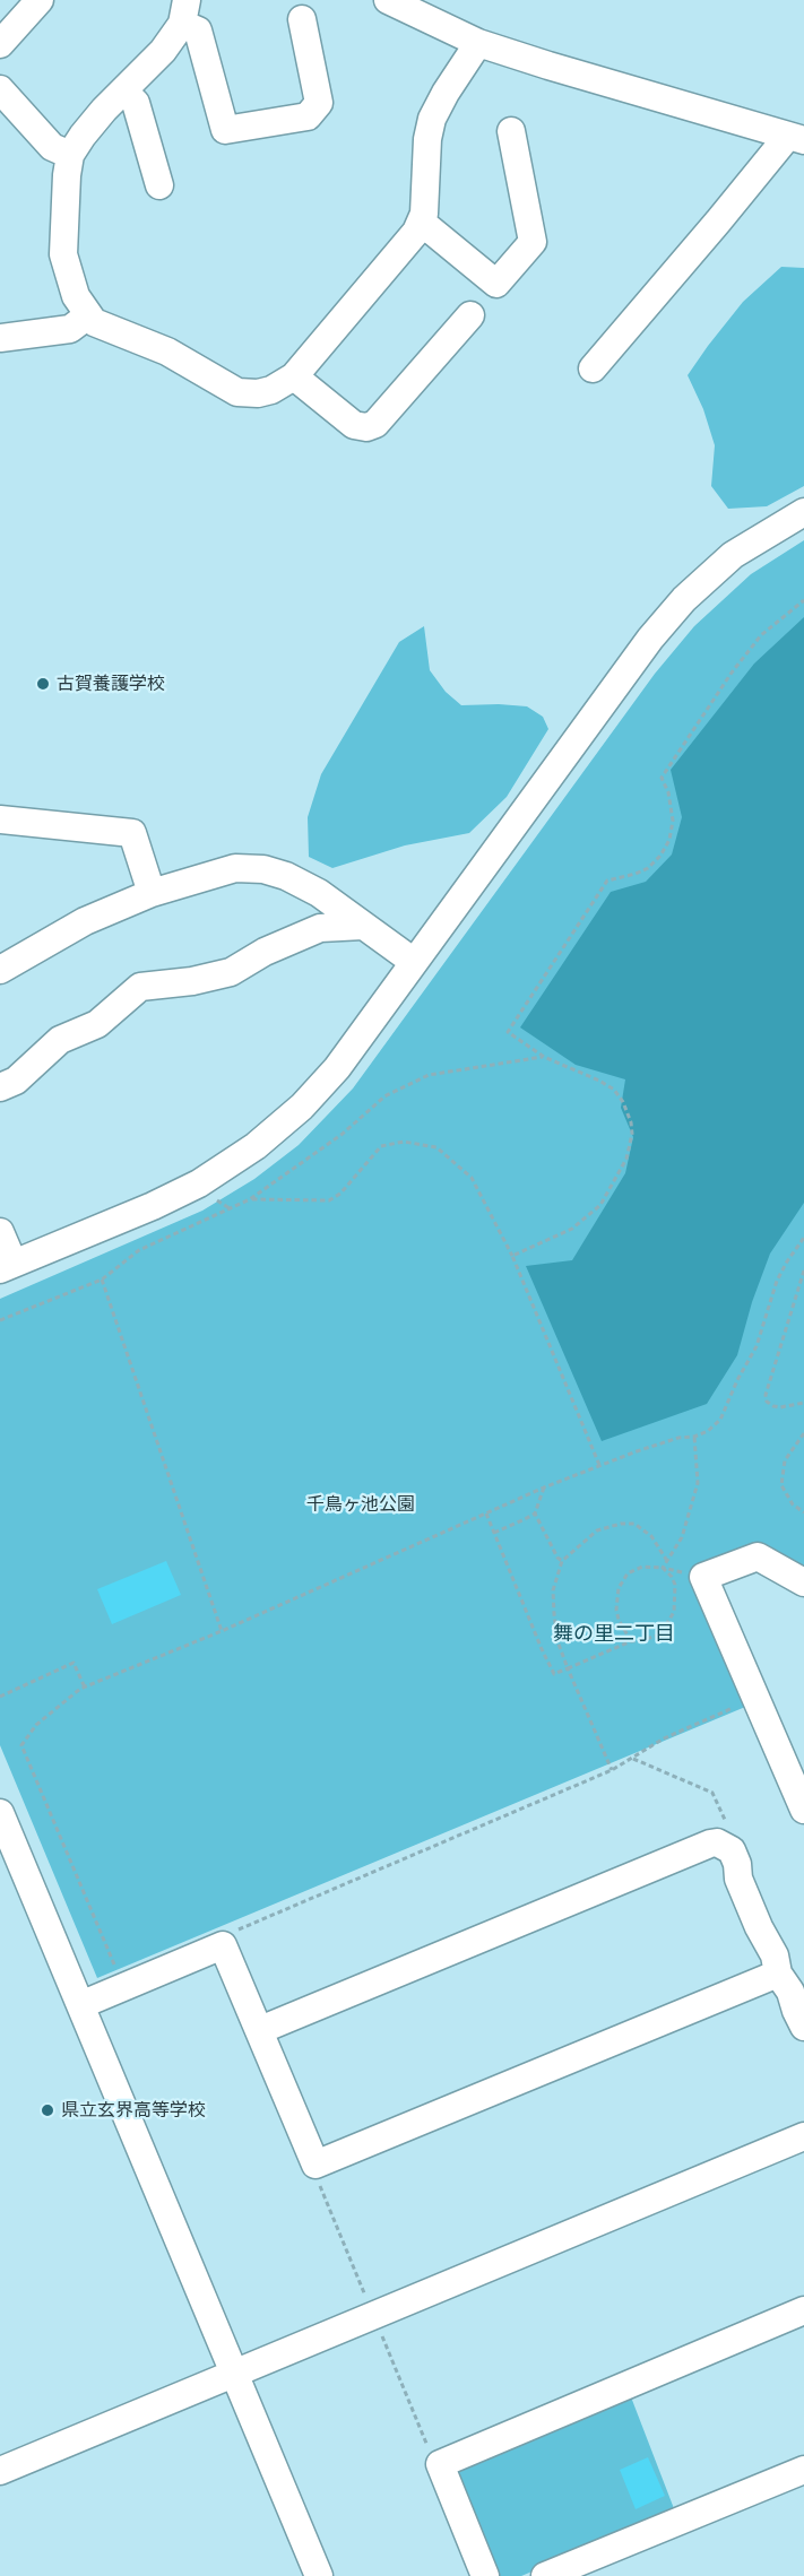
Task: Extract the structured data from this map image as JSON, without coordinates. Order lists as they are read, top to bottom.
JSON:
{
  "districts": ["舞の里二丁目"],
  "parks": ["千鳥ヶ池公園"],
  "places": ["古賀養護学校", "県立玄界高等学校"]
}
